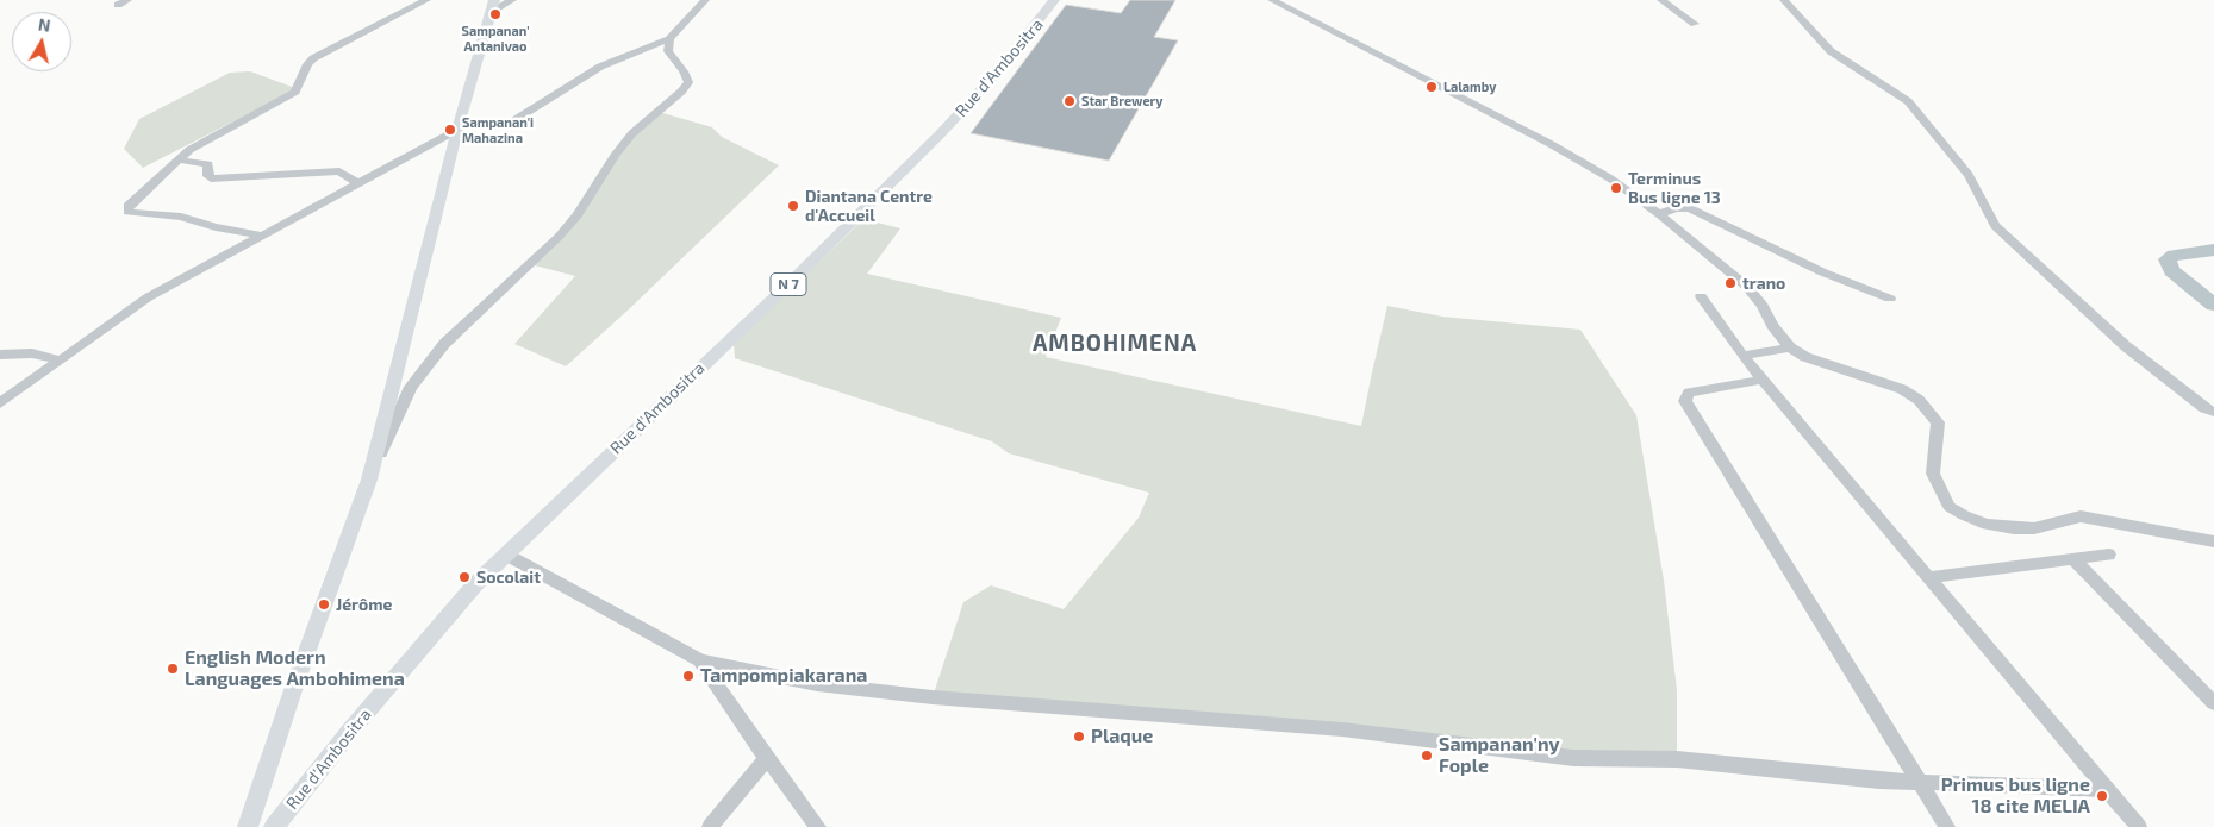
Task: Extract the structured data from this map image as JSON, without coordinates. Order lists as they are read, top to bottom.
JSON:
{
  "streets": {
    "main road": ["Rue d'Ambositra", "N 7"]
  },
  "districts": ["AMBOHIMENA"],
  "places": [
    "Sampanan' Antanivao",
    "Lalamby",
    "Star Brewery",
    "Sampanan'i Mahazina",
    "Terminus Bus ligne 13",
    "Diantana Centre d'Accueil",
    "trano",
    "Socolait",
    "Jérôme",
    "English Modern Languages Ambohimena",
    "Tampompiakarana",
    "Plaque",
    "Sampanan'ny Fople",
    "Primus bus ligne 18 cite MELIA"
  ],
  "north": "top"
}
